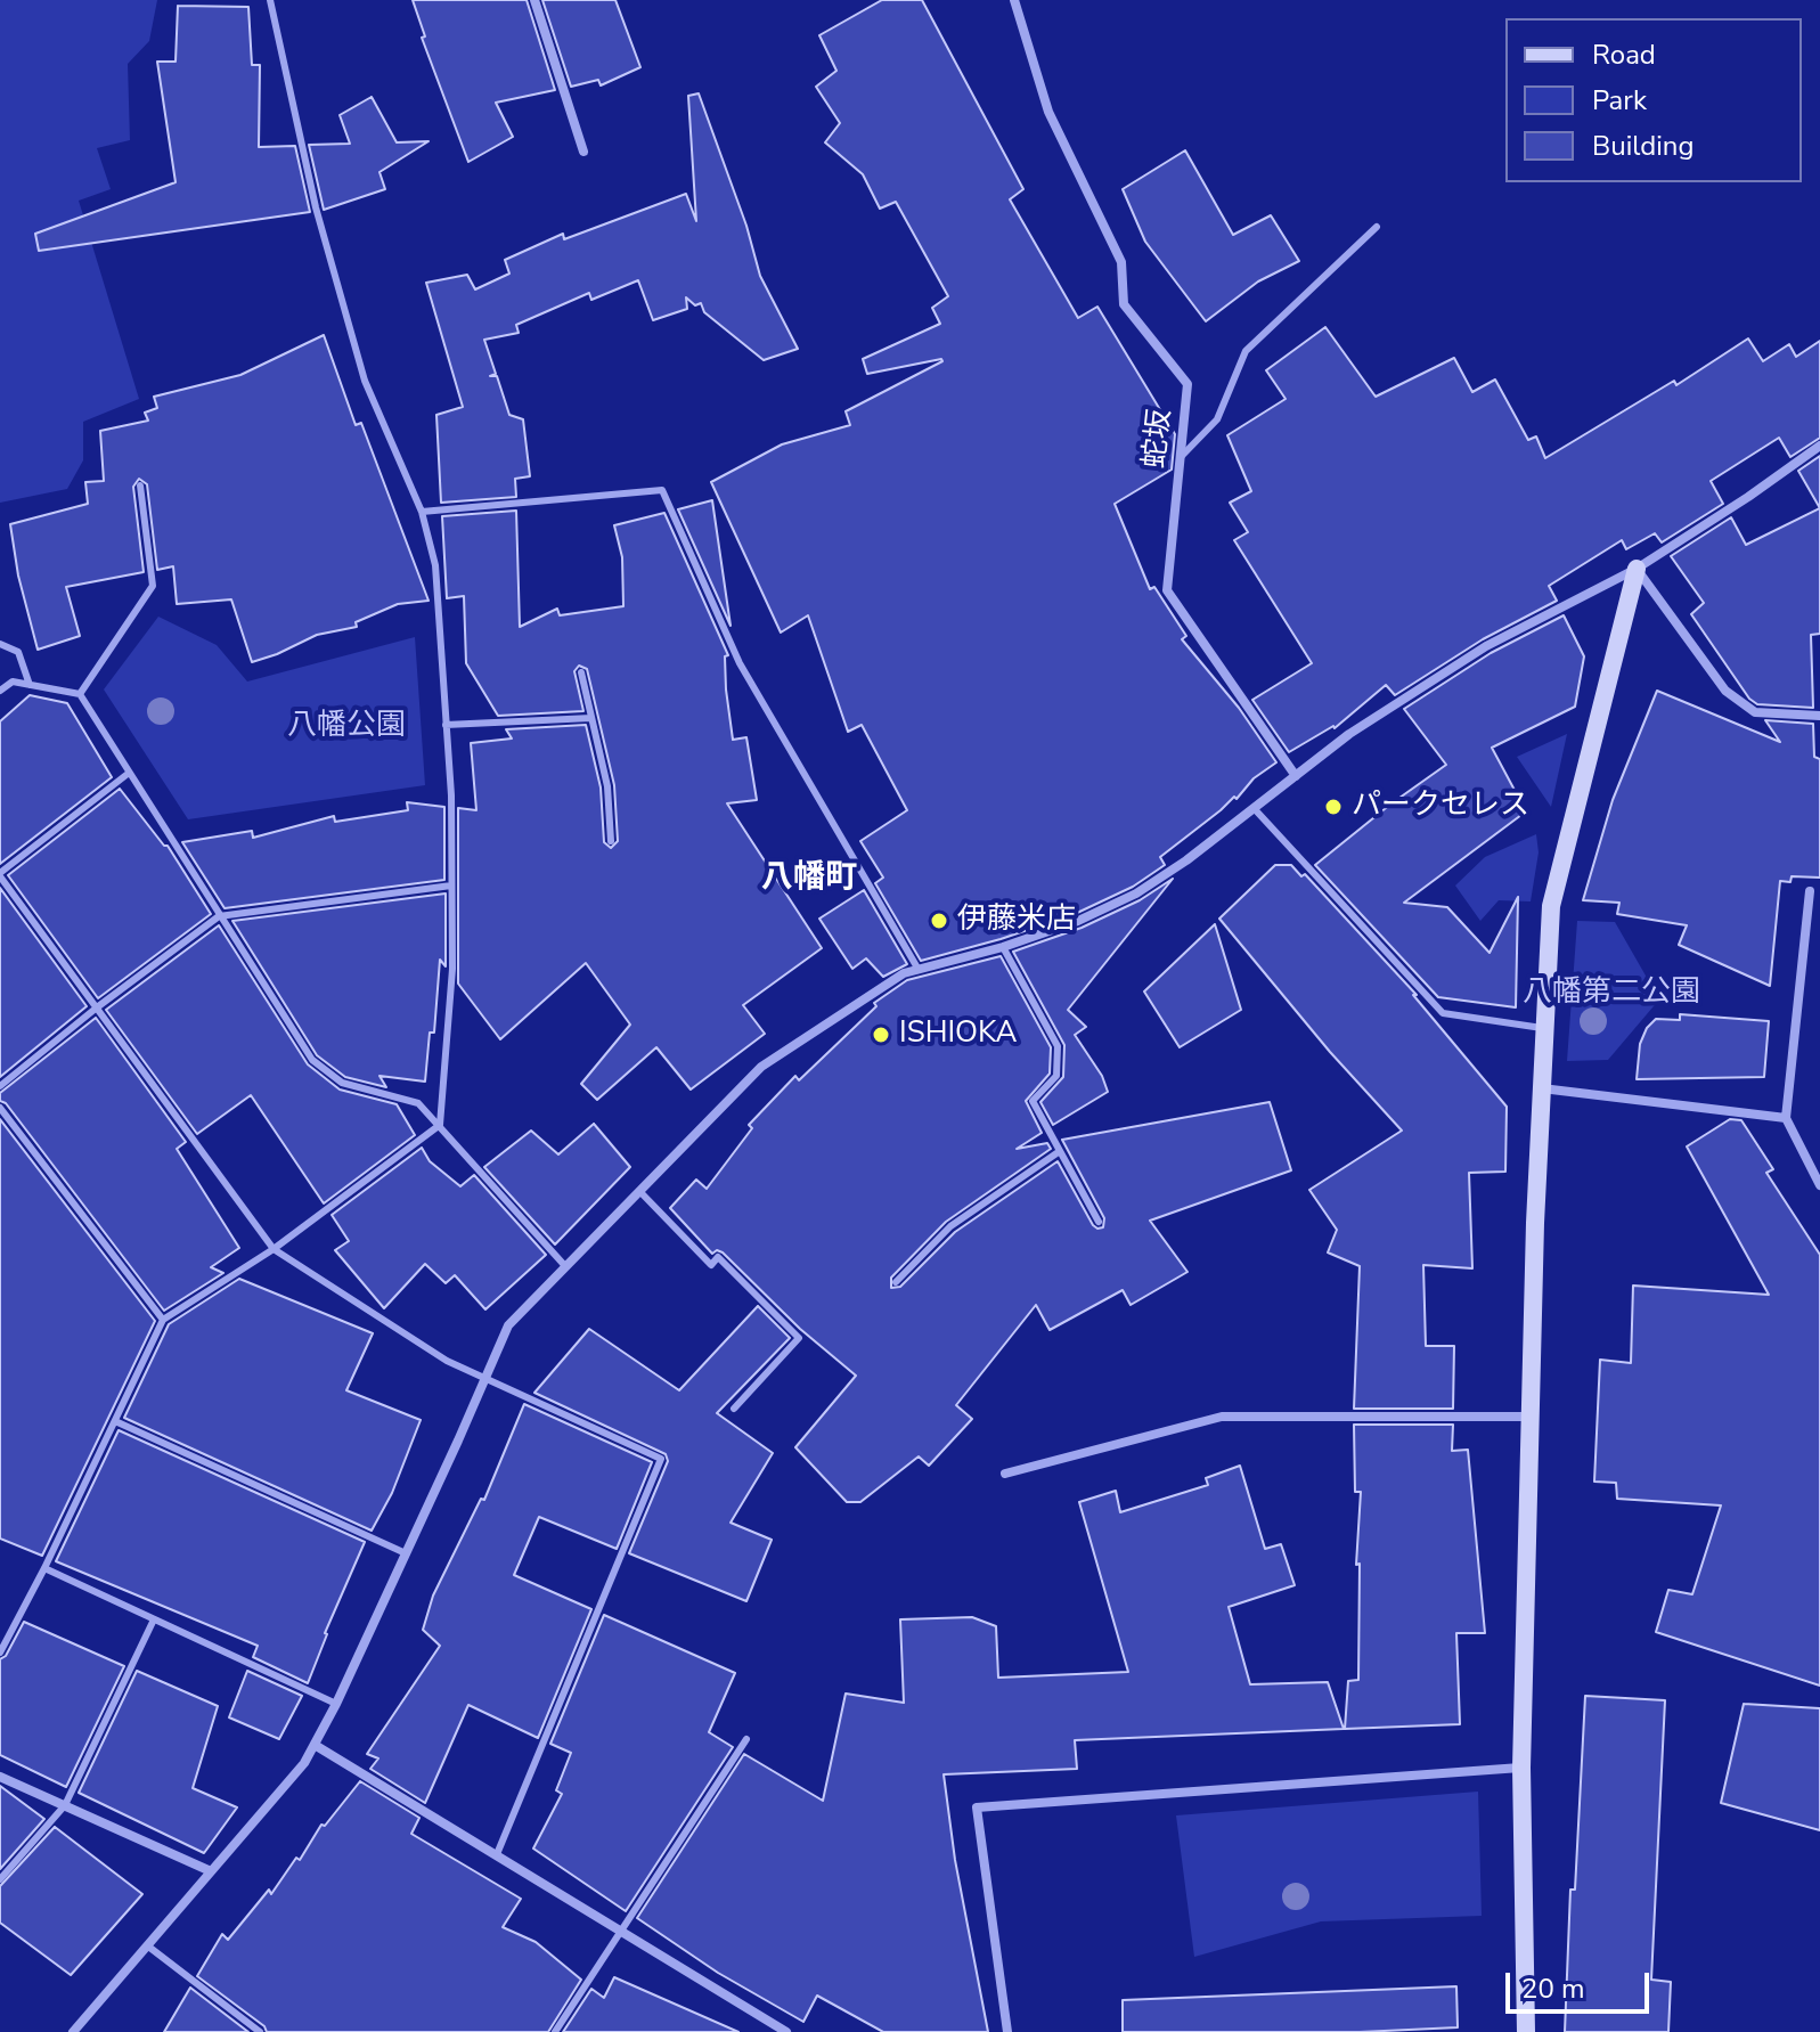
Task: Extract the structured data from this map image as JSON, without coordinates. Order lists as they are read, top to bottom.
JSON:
{
  "streets": {
    "street": ["蛇坂"]
  },
  "districts": ["八幡町"],
  "parks": ["八幡公園", "八幡第二公園"],
  "places": ["パークセレス", "伊藤米店", "ISHIOKA"],
  "legend": ["Road", "Park", "Building"],
  "scale_bar": "20 m"
}
